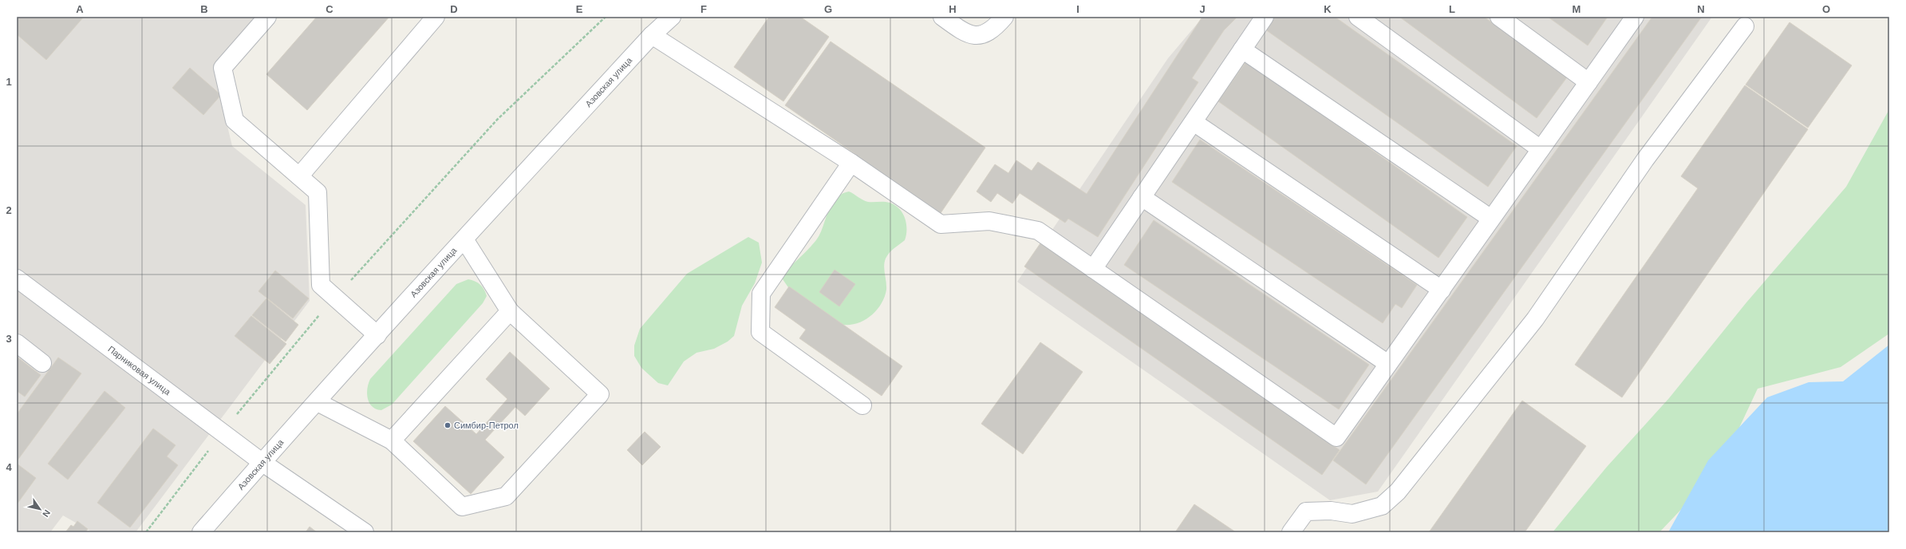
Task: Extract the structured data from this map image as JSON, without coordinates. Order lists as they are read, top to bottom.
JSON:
{
  "streets": {
    "street": ["Азовская улица", "Парниковая улица"]
  },
  "crossings": [
    ["Азовская улица", "Парниковая улица"]
  ],
  "places": ["Симбир-Петрол"],
  "north": "bottom right",
  "grid": {
    "columns": [
      "A",
      "B",
      "C",
      "D",
      "E",
      "F",
      "G",
      "H",
      "I",
      "J",
      "K",
      "L",
      "M",
      "N",
      "O"
    ],
    "rows": [
      "1",
      "2",
      "3",
      "4"
    ]
  }
}
